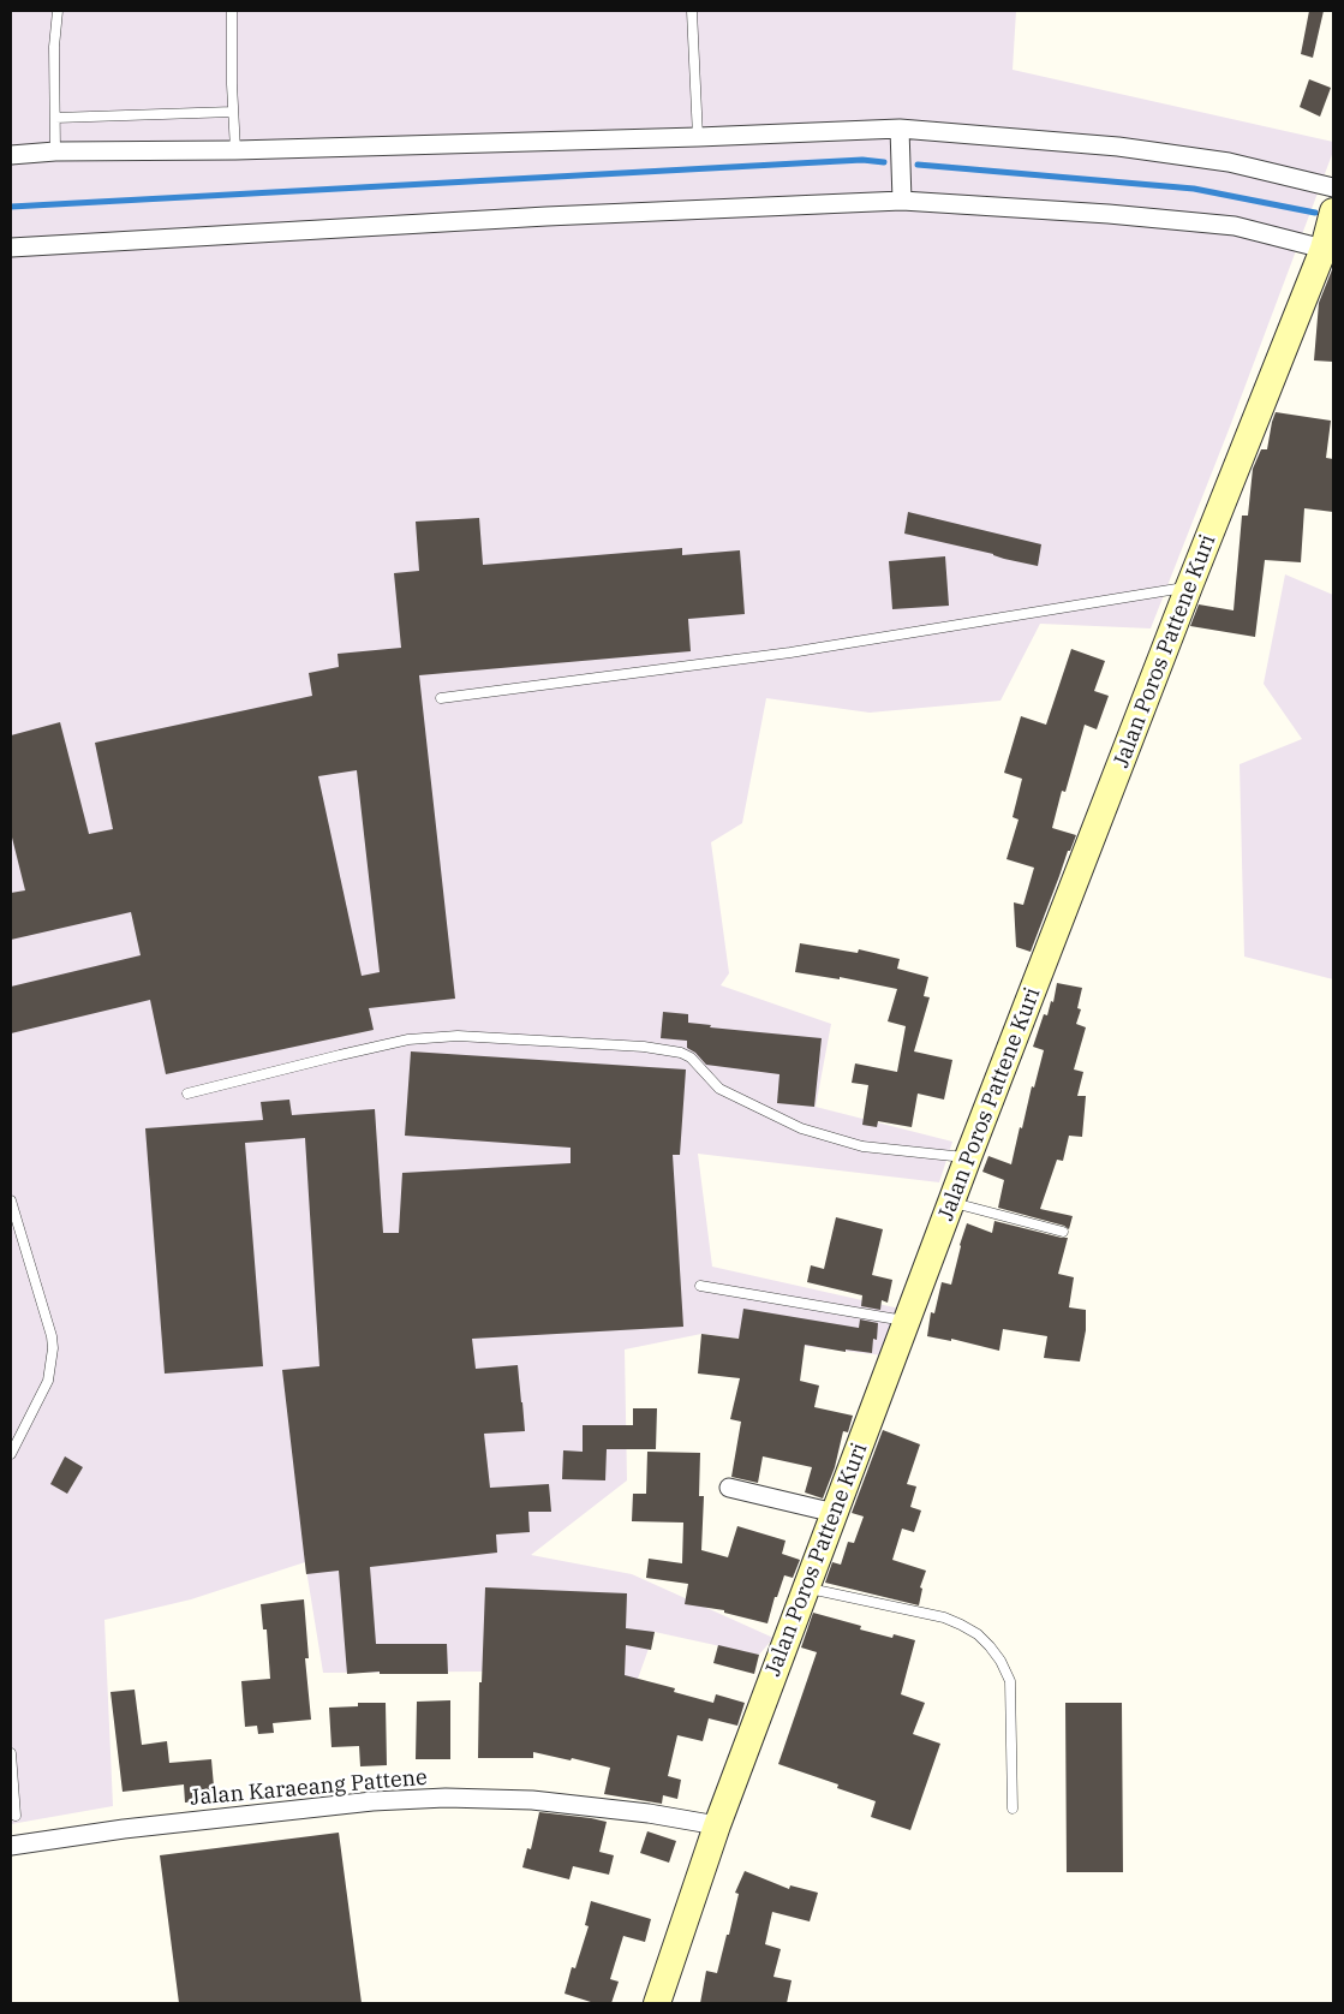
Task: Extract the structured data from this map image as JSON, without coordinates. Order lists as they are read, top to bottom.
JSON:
{
  "streets": {
    "street": ["Jalan Poros Pattene Kuri", "Jalan Karaeang Pattene"]
  },
  "crossings": [
    ["Jalan Poros Pattene Kuri", "Jalan Karaeang Pattene"]
  ]
}
